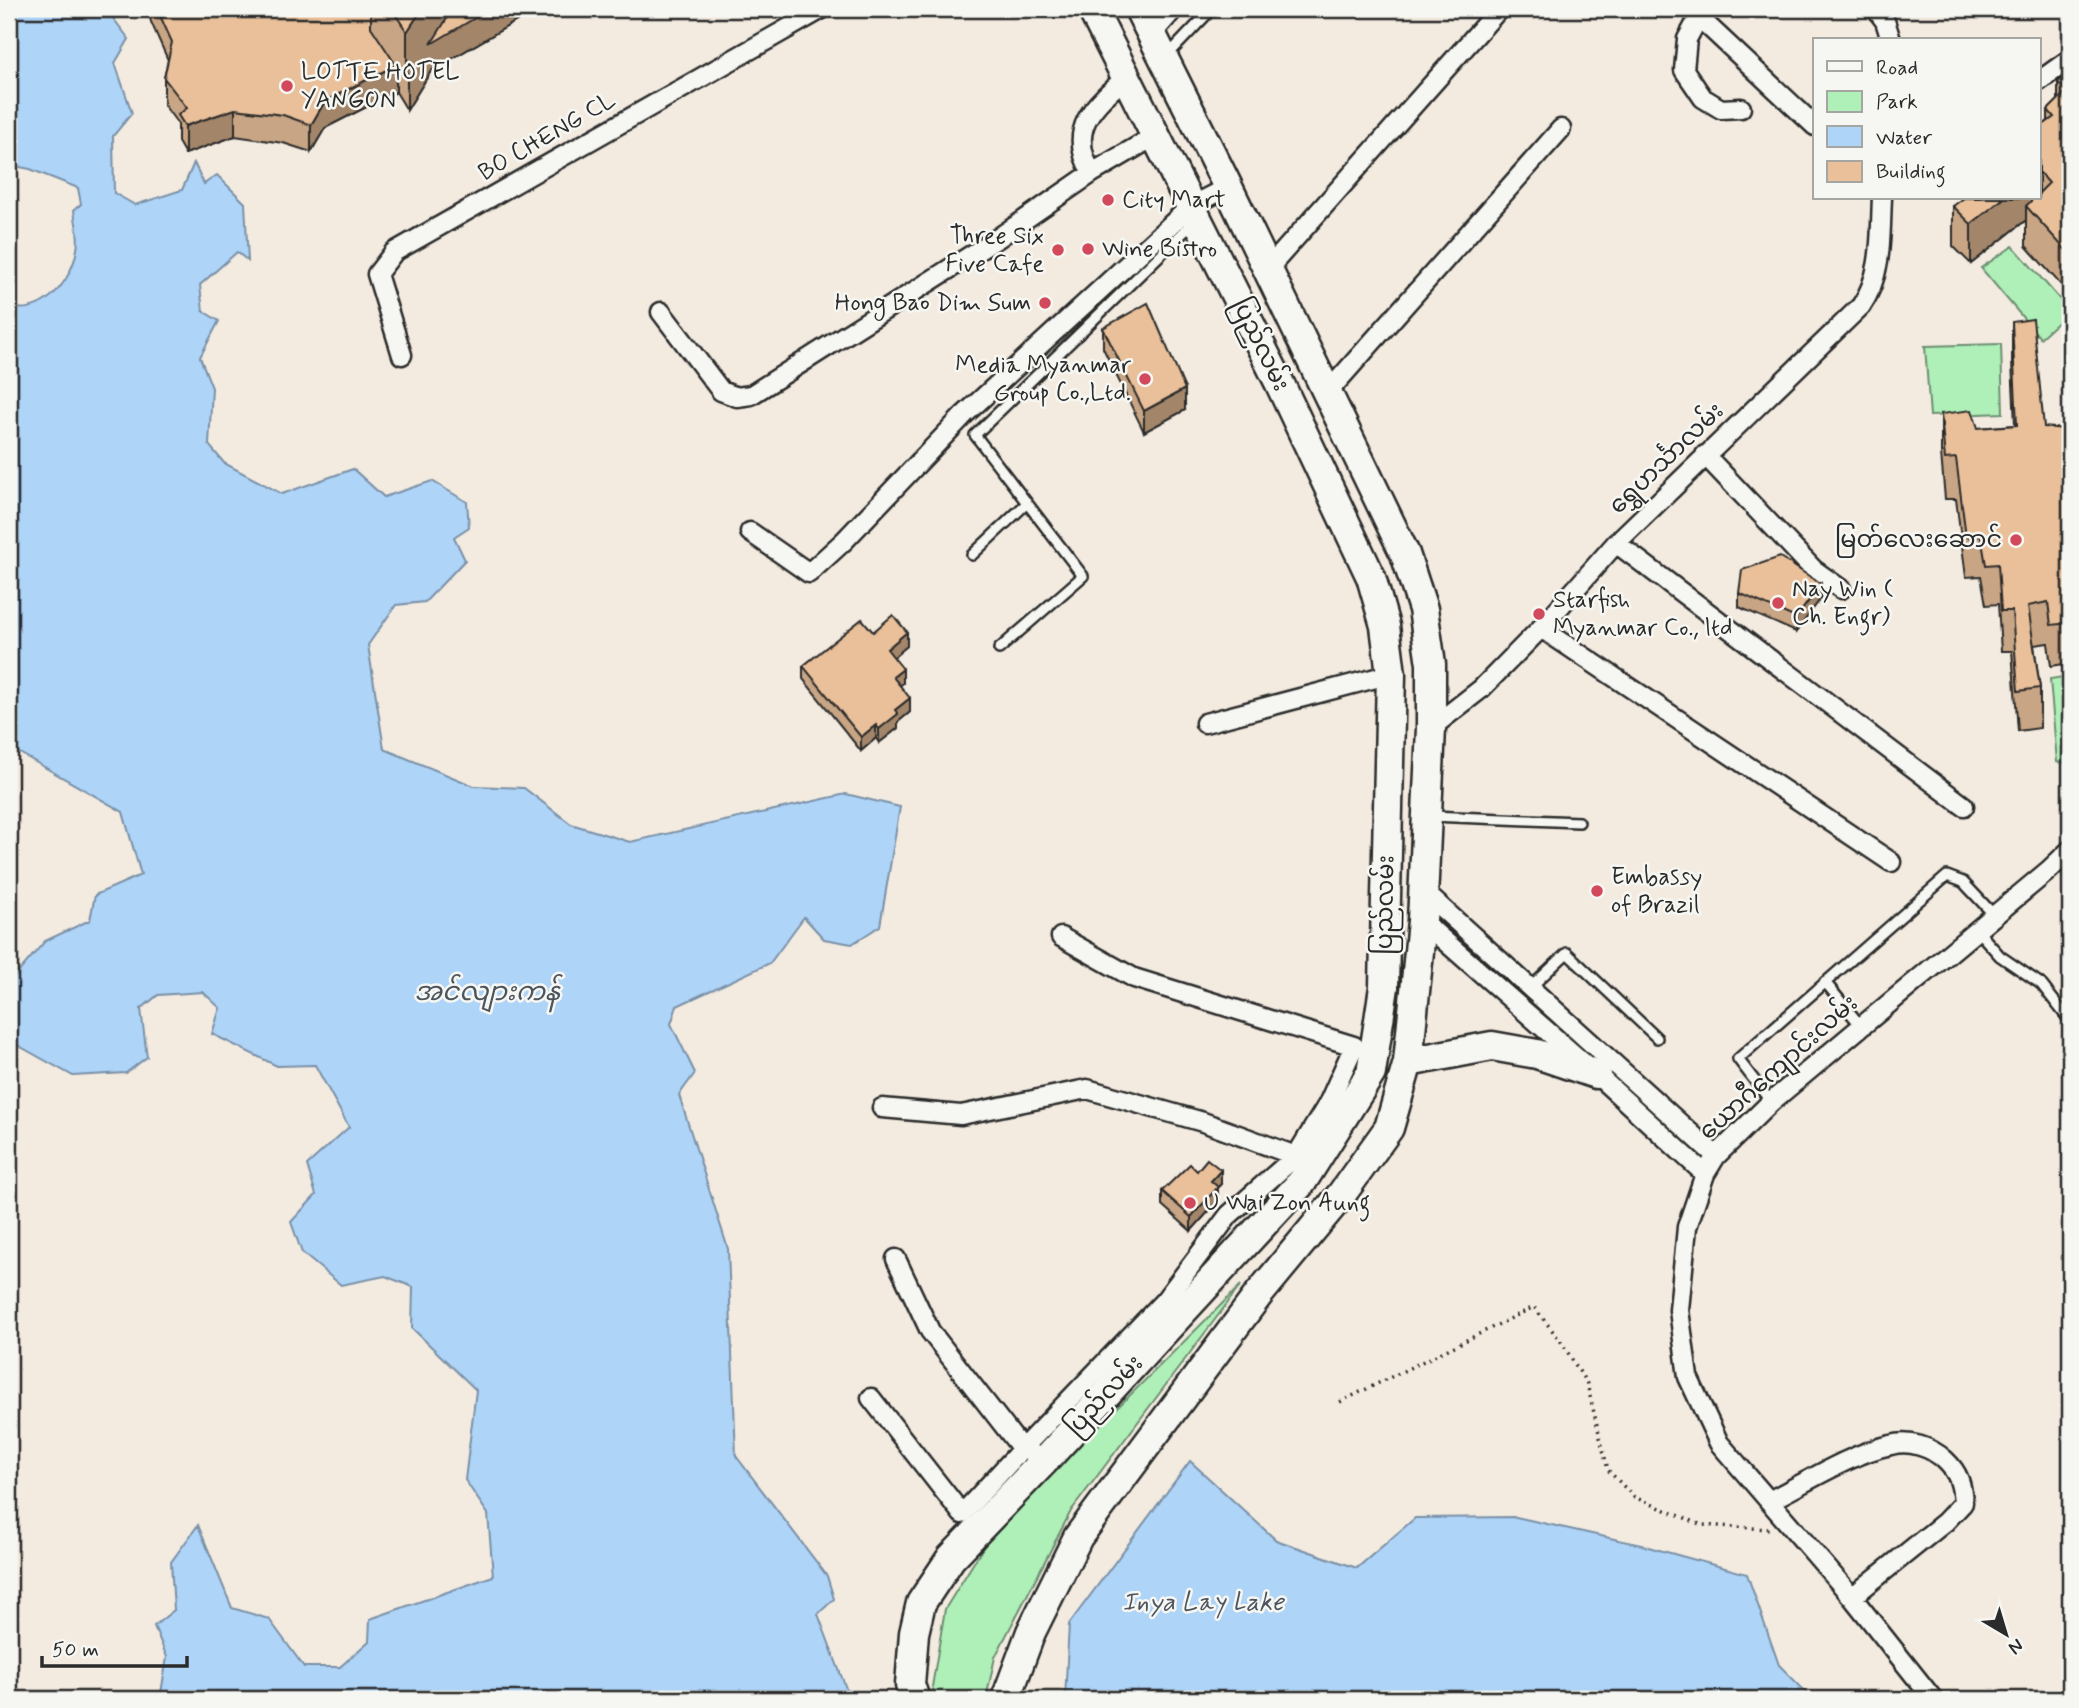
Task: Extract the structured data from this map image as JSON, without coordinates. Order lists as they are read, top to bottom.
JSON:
{
  "streets": {
    "highway": ["ပြည်လမ်း"],
    "street": ["BO CHENG CL", "ရွှေဟင်္သာလမ်း", "ယောဂီကျောင်းလမ်း"]
  },
  "crossings": [
    ["ပြည်လမ်း", "ရွှေဟင်္သာလမ်း"]
  ],
  "water": ["အင်လျားကန်", "Inya Lay Lake"],
  "places": [
    "LOTTE HOTEL YANGON",
    "City Mart",
    "Wine Bistro",
    "Three Six Five Cafe",
    "Hong Bao Dim Sum",
    "Media Myanmar Group Co.,Ltd.",
    "မြတ်လေးဆောင်",
    "Nay Win ( Ch. Engr)",
    "Starfish Myanmar Co., ltd",
    "Embassy of Brazil",
    "U Wai Zon Aung"
  ],
  "legend": [
    "Road",
    "Park",
    "Water",
    "Building"
  ],
  "scale_bar": "50 m",
  "north": "bottom right"
}
